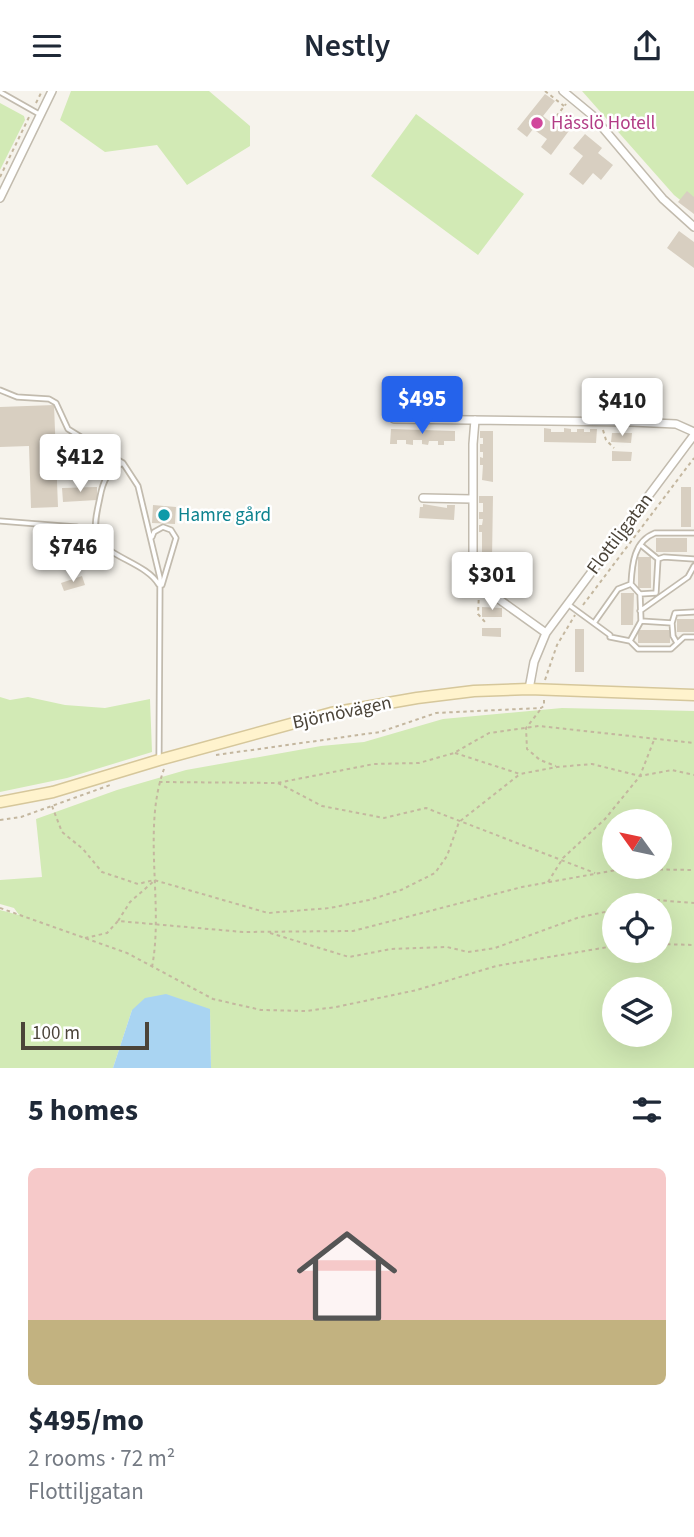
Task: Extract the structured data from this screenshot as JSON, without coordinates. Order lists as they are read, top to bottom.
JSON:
{
  "streets": {
    "main road": ["Björnövägen"],
    "street": ["Flottiljgatan"]
  },
  "crossings": [
    ["Flottiljgatan", "Björnövägen"]
  ],
  "places": ["Hässlö Hotell", "Hamre gård"],
  "scale_bar": "100 m",
  "north": "top left",
  "page": {
    "header": "Nestly",
    "price": [
      "$495",
      "$410",
      "$412",
      "$746",
      "$301"
    ],
    "scale": "100 m",
    "heading": "5 homes",
    "list": [
      {
        "name": "$495/mo",
        "note": "2 rooms · 72 m² · Flottiljgatan"
      }
    ]
  }
}
